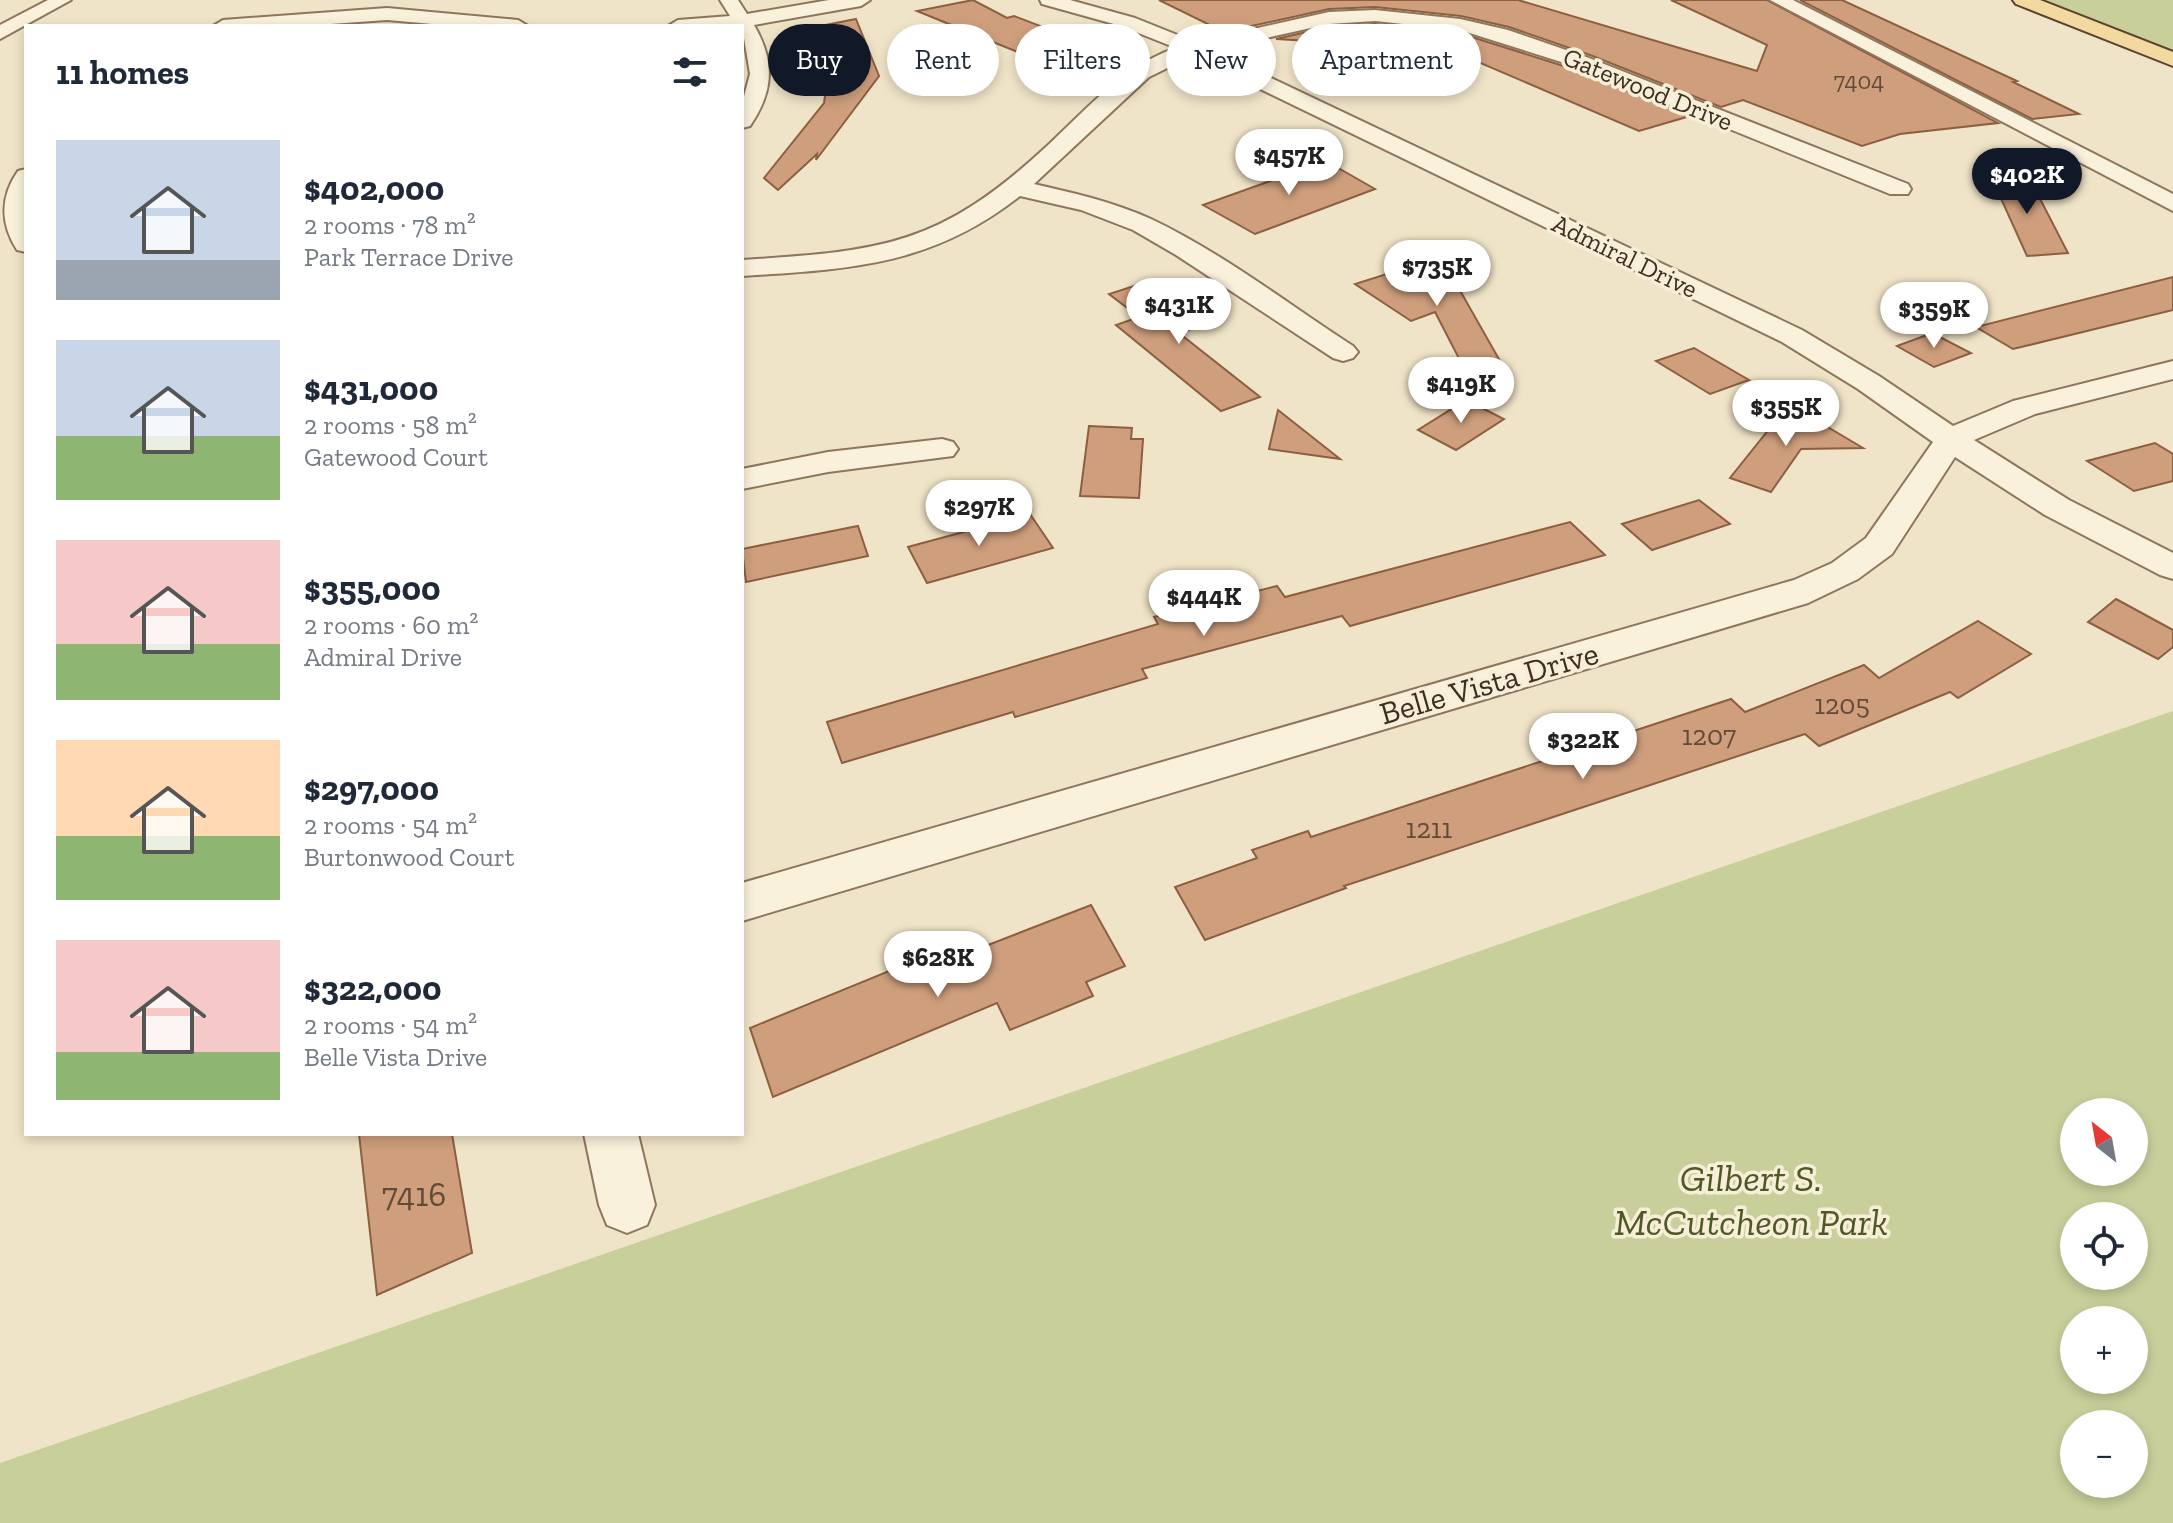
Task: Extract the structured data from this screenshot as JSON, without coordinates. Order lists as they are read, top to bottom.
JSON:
{
  "streets": {
    "street": ["Gatewood Drive", "Admiral Drive", "Belle Vista Drive"]
  },
  "crossings": [
    ["Admiral Drive", "Belle Vista Drive"]
  ],
  "parks": ["Gilbert S. McCutcheon Park"],
  "house_numbers": [
    "7404",
    "1205",
    "1207",
    "1211",
    "7416"
  ],
  "north": "top left",
  "page": {
    "chip": [
      "Buy",
      "Rent",
      "Filters",
      "New",
      "Apartment"
    ],
    "heading": "11 homes",
    "list": [
      {
        "name": "$402,000",
        "note": "2 rooms · 78 m² · Park Terrace Drive"
      },
      {
        "name": "$431,000",
        "note": "2 rooms · 58 m² · Gatewood Court"
      },
      {
        "name": "$355,000",
        "note": "2 rooms · 60 m² · Admiral Drive"
      },
      {
        "name": "$297,000",
        "note": "2 rooms · 54 m² · Burtonwood Court"
      },
      {
        "name": "$322,000",
        "note": "2 rooms · 54 m² · Belle Vista Drive"
      }
    ],
    "price": [
      "$457K",
      "$402K",
      "$735K",
      "$431K",
      "$359K",
      "$419K",
      "$355K",
      "$297K",
      "$444K",
      "$322K",
      "$628K"
    ],
    "map_buttons": ["+", "−"]
  }
}
